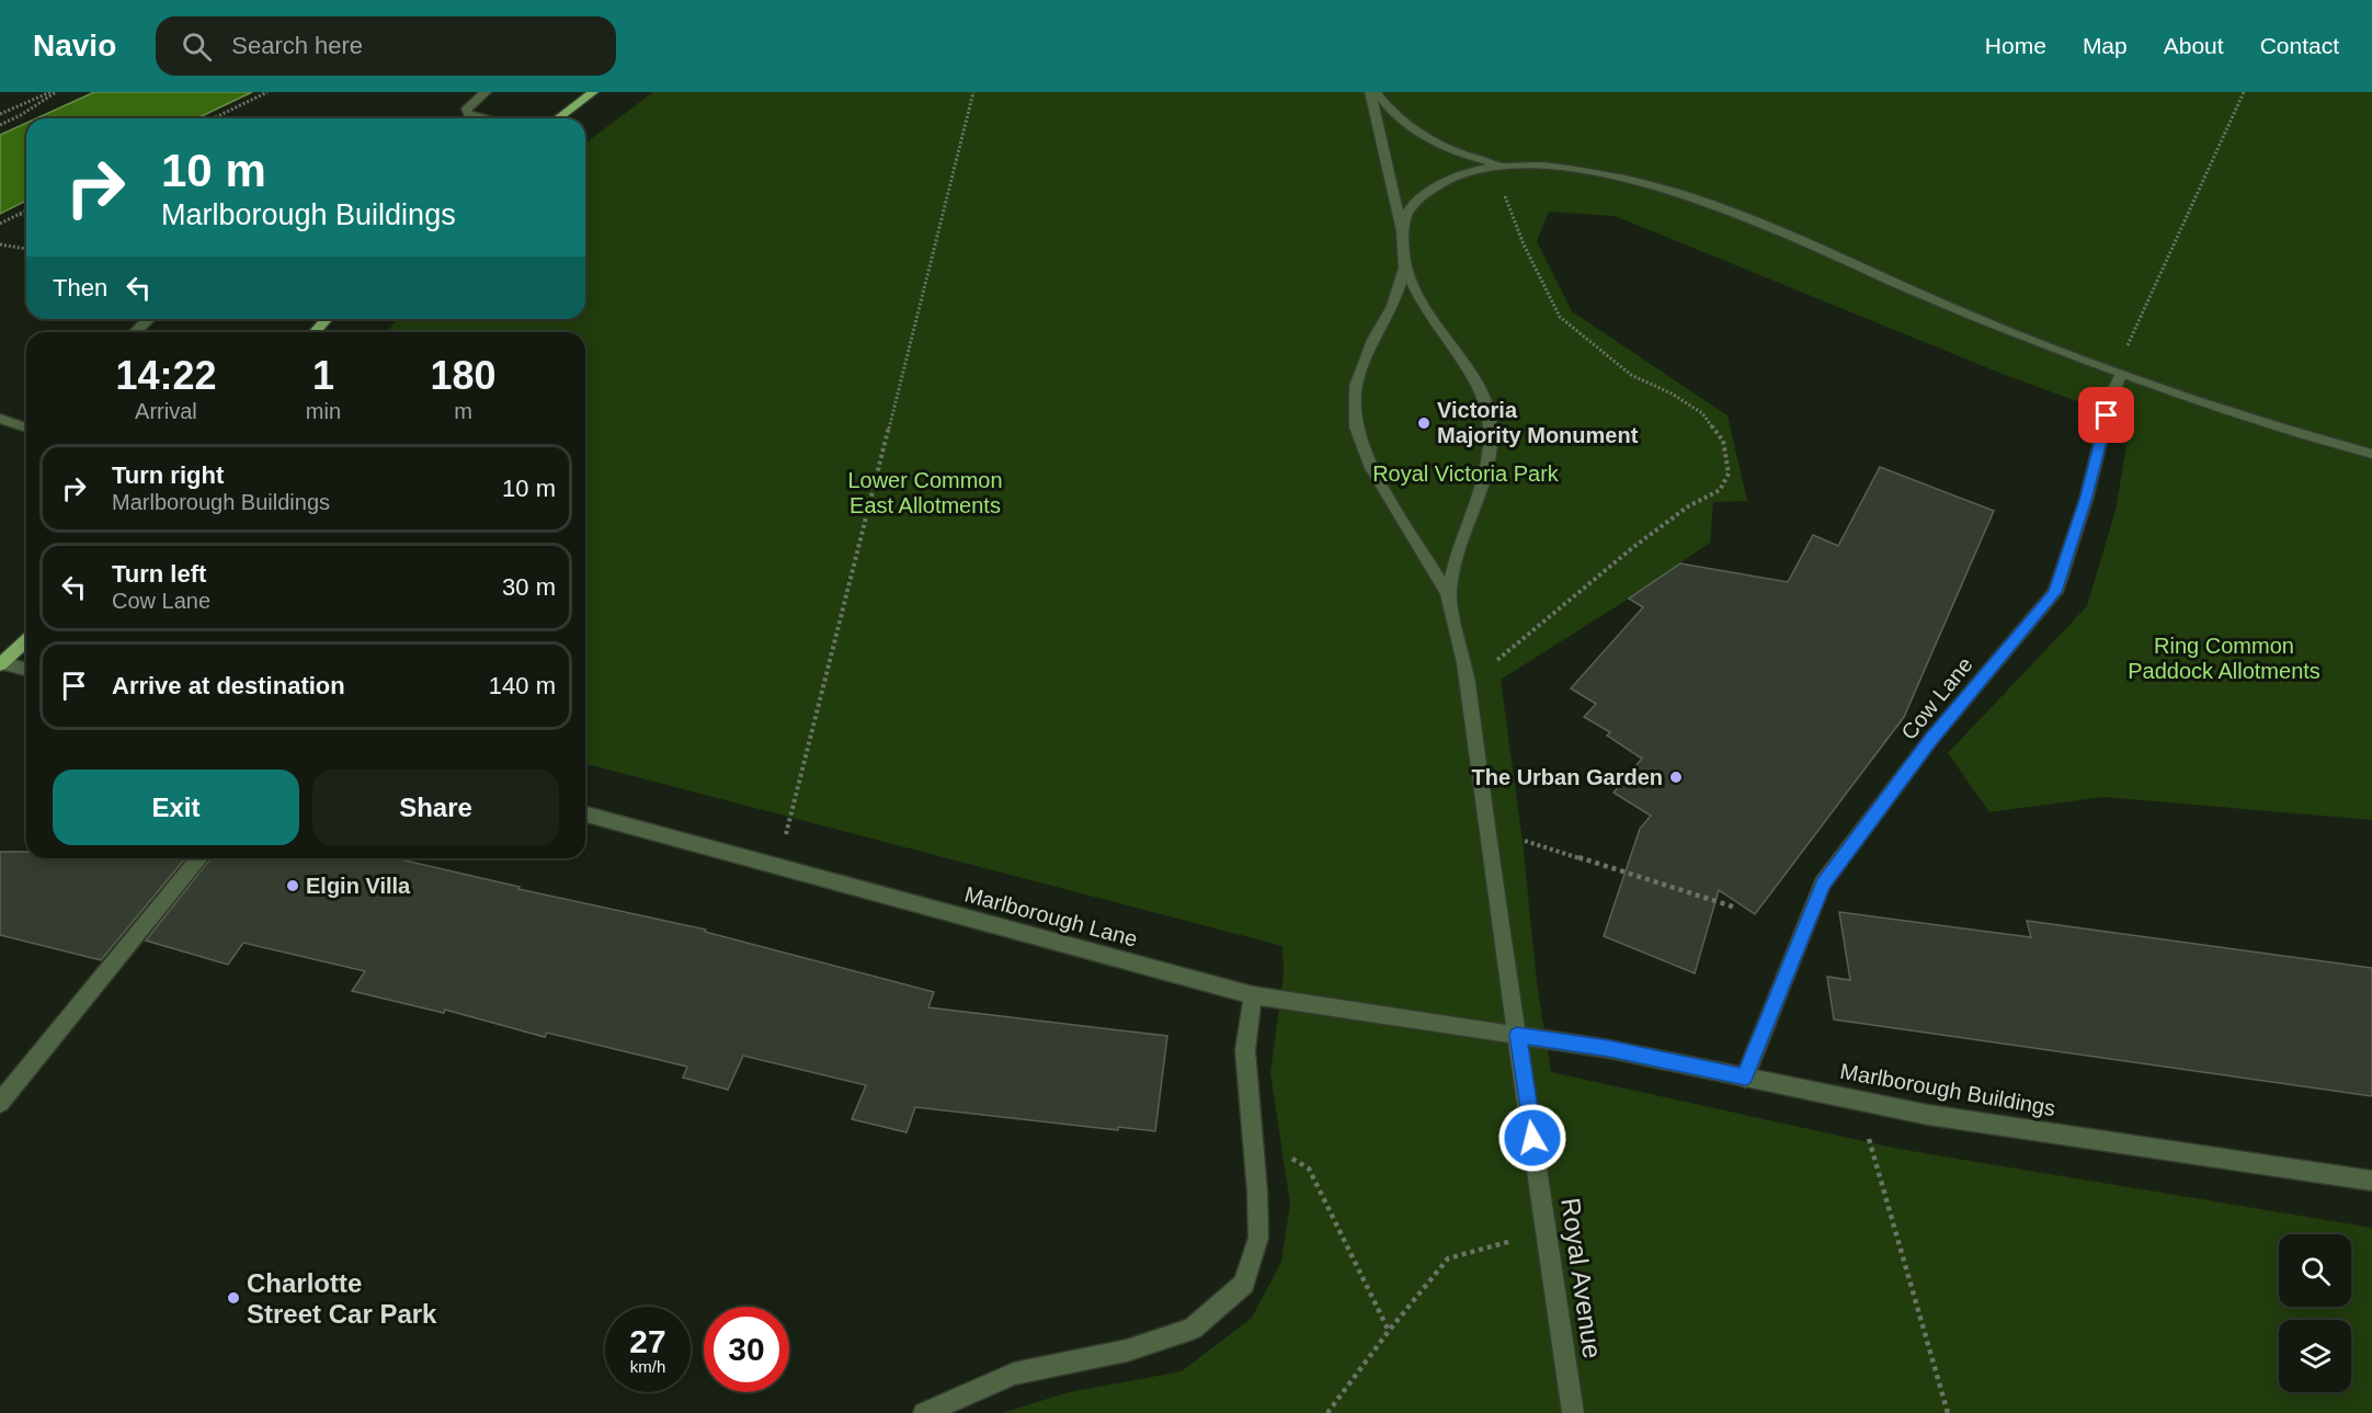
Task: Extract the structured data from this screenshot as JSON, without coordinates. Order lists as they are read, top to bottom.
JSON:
{
  "streets": {
    "street": [
      "Cow Lane",
      "Marlborough Lane",
      "Marlborough Buildings",
      "Royal Avenue"
    ]
  },
  "crossings": [
    ["Cow Lane", "Marlborough Buildings"],
    ["Marlborough Lane", "Marlborough Buildings"],
    ["Marlborough Lane", "Royal Avenue"],
    ["Marlborough Buildings", "Royal Avenue"]
  ],
  "parks": ["Royal Victoria Park", "Lower Common East Allotments", "Ring Common Paddock Allotments"],
  "places": [
    "Victoria Majority Monument",
    "The Urban Garden",
    "Elgin Villa",
    "Charlotte Street Car Park"
  ],
  "page": {
    "header": "Navio",
    "search": "Search here",
    "nav": [
      "Home",
      "Map",
      "About",
      "Contact"
    ],
    "turn": ["10 m", "Marlborough Buildings"],
    "then": "Then",
    "eta": [
      "14:22",
      "Arrival",
      "1",
      "min",
      "180",
      "m"
    ],
    "list": [
      {
        "name": "Turn right",
        "note": "Marlborough Buildings",
        "value": "10 m"
      },
      {
        "name": "Turn left",
        "note": "Cow Lane",
        "value": "30 m"
      },
      {
        "name": "Arrive at destination",
        "value": "140 m"
      }
    ],
    "buttons": ["Exit", "Share"],
    "speed": "27 km/h",
    "limit": "30"
  }
}
